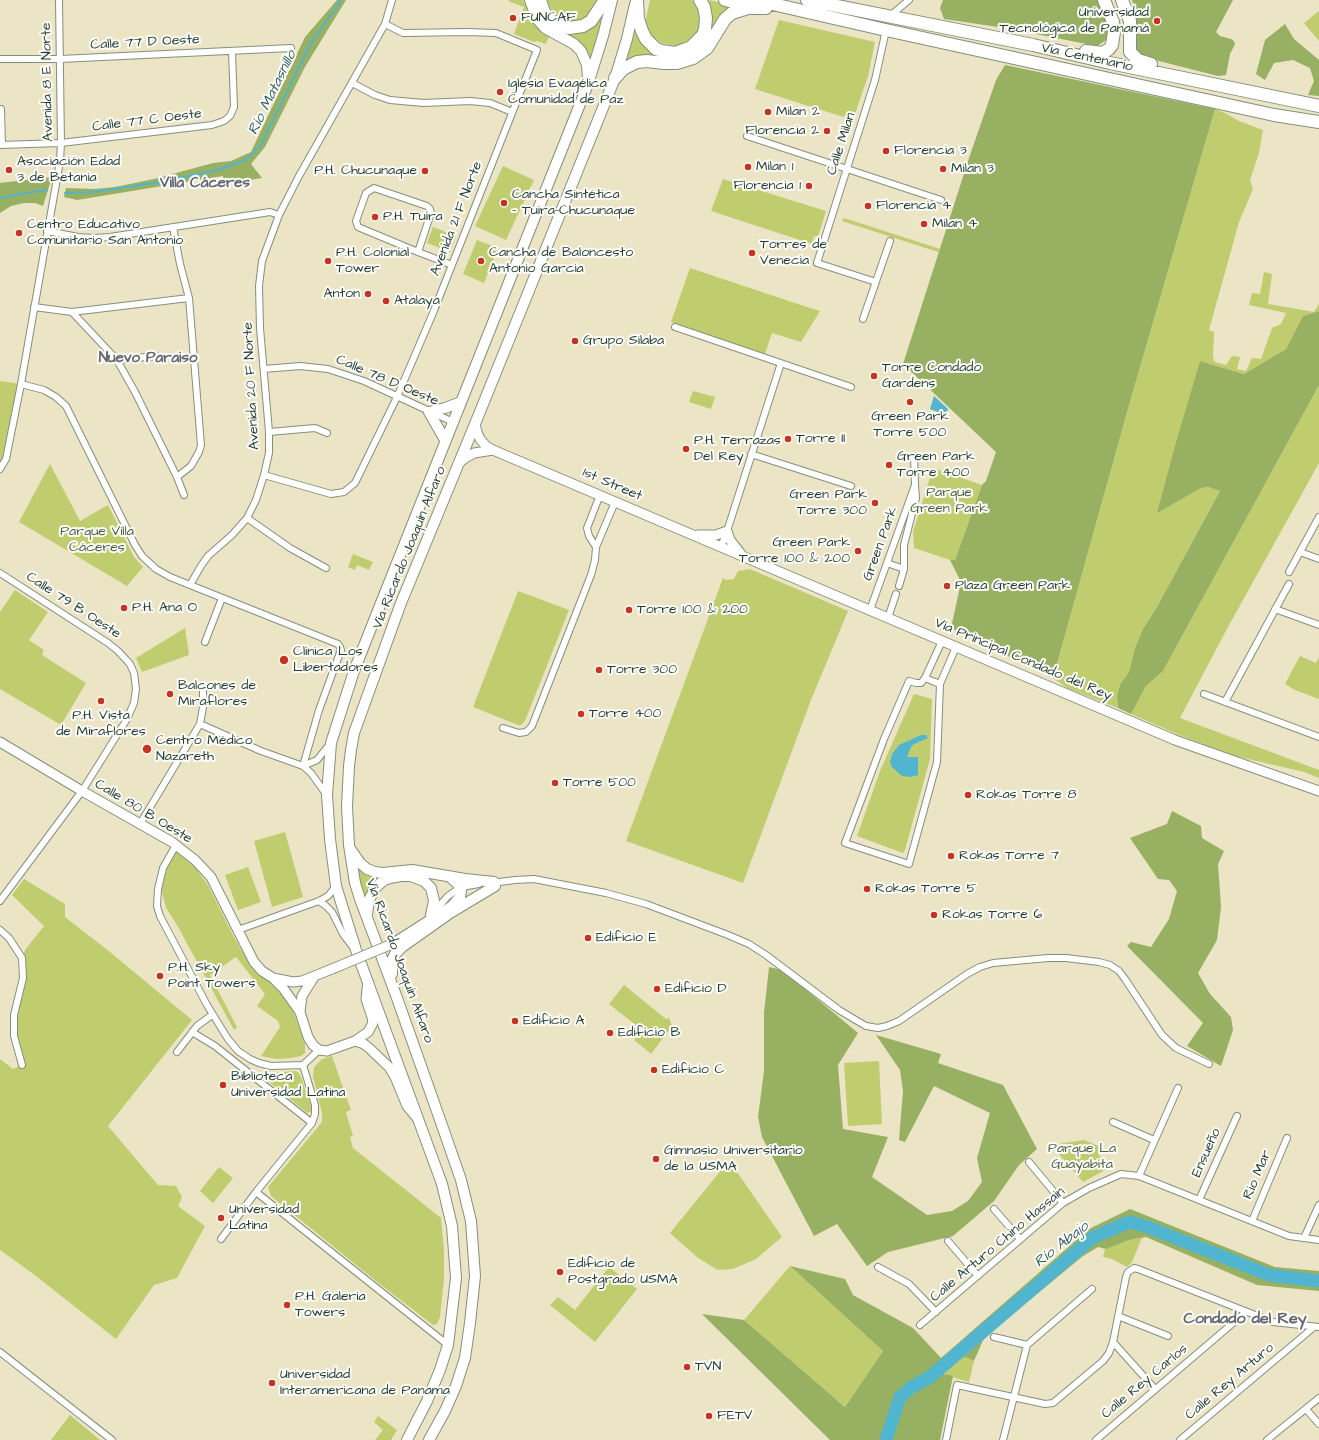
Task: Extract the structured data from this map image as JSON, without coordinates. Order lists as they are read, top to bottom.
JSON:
{
  "streets": {
    "highway": ["Vía Centenario"],
    "main road": ["Vía Ricardo Joaquín Alfaro"],
    "street": [
      "Calle 77 D Oeste",
      "Avenida 8 E Norte",
      "Calle 77 C Oeste",
      "Calle Milan",
      "Avenida 21 F Norte",
      "Calle 78 D Oeste",
      "Avenida 20 F Norte",
      "1st Street",
      "Green Park",
      "Calle 79 B Oeste",
      "Vía Principal Condado del Rey",
      "Calle 80 B Oeste",
      "Ensueño",
      "Rio Mar",
      "Calle Arturo Chino Hassain",
      "Calle Rey Carlos",
      "Calle Rey Arturo"
    ]
  },
  "crossings": [
    ["Calle 77 D Oeste", "Avenida 8 E Norte"],
    ["Calle 77 D Oeste", "Calle 77 C Oeste"],
    ["Vía Centenario", "Calle Milan"],
    ["Avenida 8 E Norte", "Calle 77 C Oeste"],
    ["Avenida 21 F Norte", "Calle 78 D Oeste"],
    ["Avenida 21 F Norte", "Avenida 20 F Norte"],
    ["Calle 78 D Oeste", "Avenida 20 F Norte"],
    ["Calle 78 D Oeste", "Vía Ricardo Joaquín Alfaro"],
    ["1st Street", "Vía Ricardo Joaquín Alfaro"],
    ["1st Street", "Vía Principal Condado del Rey"],
    ["Green Park", "Vía Principal Condado del Rey"],
    ["Calle 79 B Oeste", "Calle 80 B Oeste"],
    ["Ensueño", "Calle Arturo Chino Hassain"],
    ["Rio Mar", "Calle Arturo Chino Hassain"]
  ],
  "districts": ["Villa Cáceres", "Nuevo Paraiso", "Condado del Rey"],
  "water": ["Río Matasnillo", "Río Abajo"],
  "parks": ["Parque Green Park", "Parque Villa Cáceres", "Parque La Guayabita"],
  "places": [
    "FUNCAF",
    "Universidad Tecnológica de Panamá",
    "Iglesia Evagélica Comunidad de Paz",
    "Milan 2",
    "Florencia 2",
    "Florencia 3",
    "Milan 1",
    "Milan 3",
    "Asociación Edad 3 de Betania",
    "P.H. Chucunaque",
    "Florencia 1",
    "Cancha Sintética - Tuira-Chucunaque",
    "Florencia 4",
    "P.H. Tuira",
    "Milan 4",
    "Centro Educativo Comunitario San Antonio",
    "Torres de Venecia",
    "P.H. Colonial Tower",
    "Cancha de Baloncesto Antonio Garcia",
    "Anton",
    "Atalaya",
    "Grupo Silaba",
    "Torre Condado Gardens",
    "Green Park Torre 500",
    "Torre II",
    "P.H. Terrazas Del Rey",
    "Green Park Torre 400",
    "Green Park Torre 300",
    "Green Park Torre 100 & 200",
    "Plaza Green Park",
    "P.H. Ana O",
    "Torre 100 & 200",
    "Clínica Los Libertadores",
    "Torre 300",
    "Balcones de Miraflores",
    "P.H. Vista de Miraflores",
    "Torre 400",
    "Centro Médico Nazareth",
    "Torre 500",
    "Rokas Torre 8",
    "Rokas Torre 7",
    "Rokas Torre 5",
    "Rokas Torre 6",
    "Edificio E",
    "P.H. Sky Point Towers",
    "Edificio D",
    "Edificio A",
    "Edificio B",
    "Edificio C",
    "Biblioteca Universidad Latina",
    "Gimnasio Universitario de la USMA",
    "Universidad Latina",
    "Edificio de Postgrado USMA",
    "P.H. Galeria Towers",
    "TVN",
    "Universidad Interamericana de Panama",
    "FETV"
  ]
}
